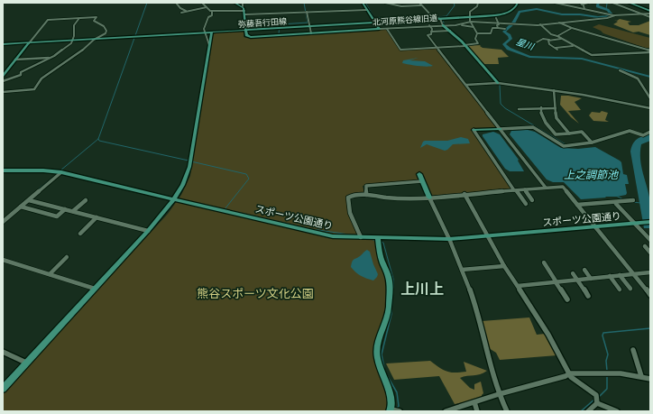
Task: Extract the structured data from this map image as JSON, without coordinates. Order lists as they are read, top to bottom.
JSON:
{
  "streets": {
    "street": ["北河原熊谷線旧道", "弥藤吾行田線", "スポーツ公園通り"]
  },
  "crossings": [
    ["北河原熊谷線旧道", "弥藤吾行田線"]
  ],
  "districts": ["上川上"],
  "water": ["星川", "上之調節池"],
  "parks": ["熊谷スポーツ文化公園"]
}
